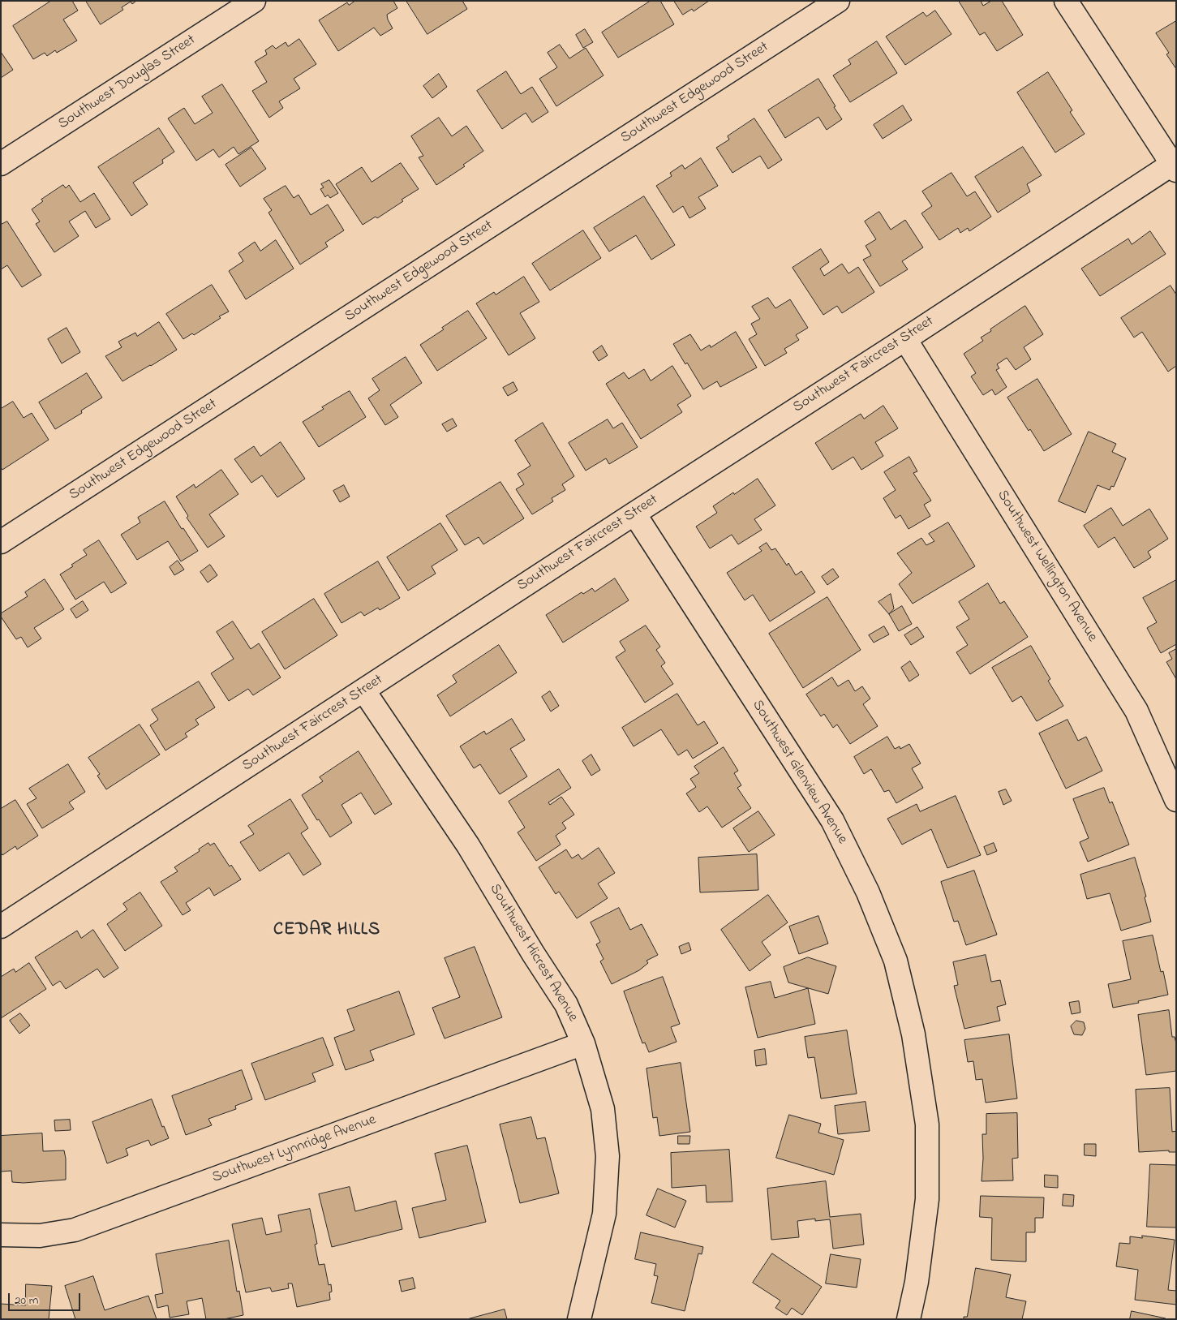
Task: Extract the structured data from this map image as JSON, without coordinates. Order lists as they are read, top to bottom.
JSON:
{
  "streets": {
    "street": [
      "Southwest Douglas Street",
      "Southwest Edgewood Street",
      "Southwest Faircrest Street",
      "Southwest Wellington Avenue",
      "Southwest Glenview Avenue",
      "Southwest Hicrest Avenue",
      "Southwest Lynnridge Avenue"
    ]
  },
  "crossings": [
    ["Southwest Faircrest Street", "Southwest Wellington Avenue"],
    ["Southwest Faircrest Street", "Southwest Glenview Avenue"],
    ["Southwest Faircrest Street", "Southwest Hicrest Avenue"],
    ["Southwest Hicrest Avenue", "Southwest Lynnridge Avenue"]
  ],
  "districts": ["CEDAR HILLS"],
  "scale_bar": "20 m"
}
